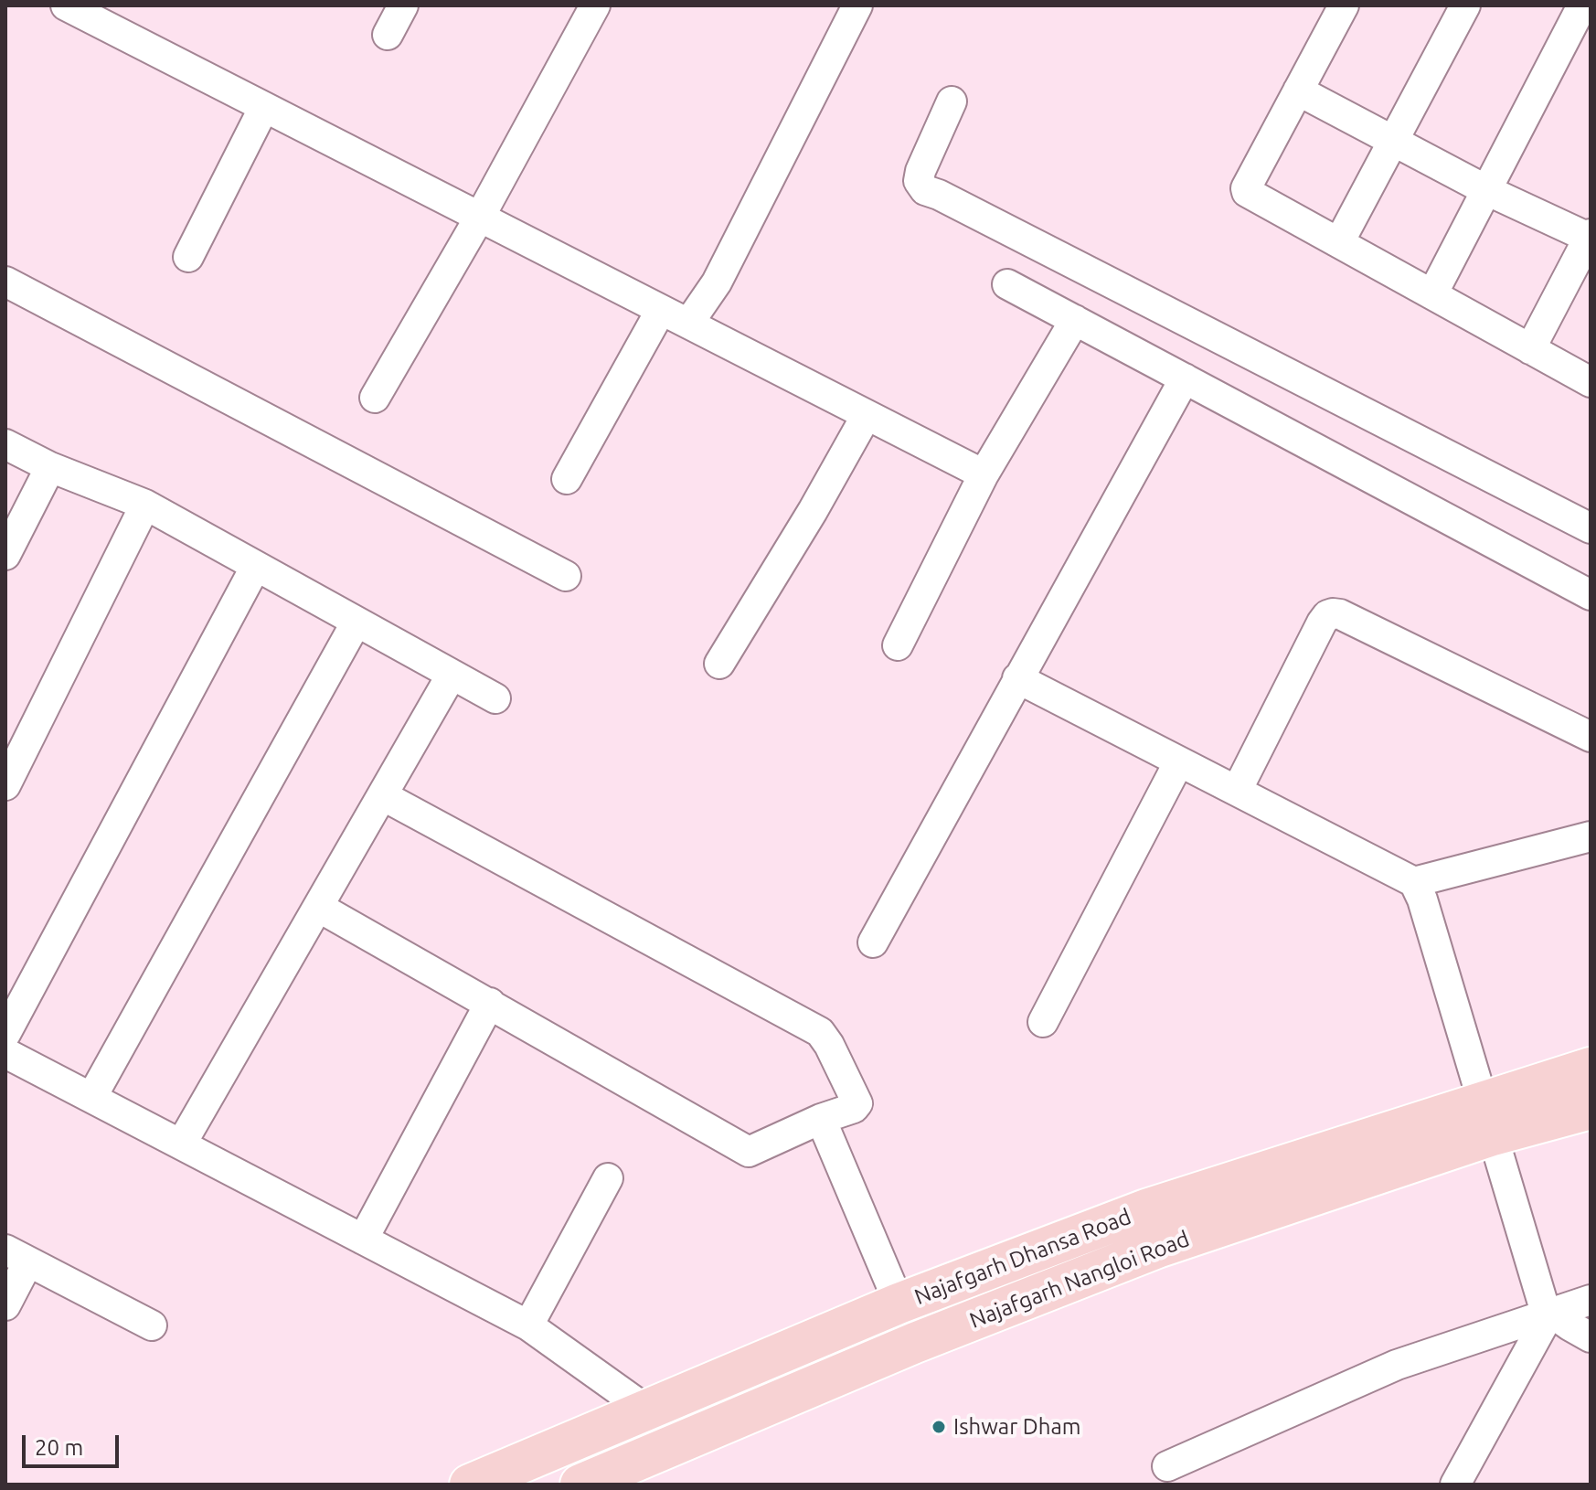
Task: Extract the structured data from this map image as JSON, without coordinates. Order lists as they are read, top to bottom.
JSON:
{
  "streets": {
    "main road": ["Najafgarh Dhansa Road", "Najafgarh Nangloi Road"]
  },
  "crossings": [
    ["Najafgarh Dhansa Road", "Najafgarh Nangloi Road"]
  ],
  "places": ["Ishwar Dham"],
  "scale_bar": "20 m"
}
